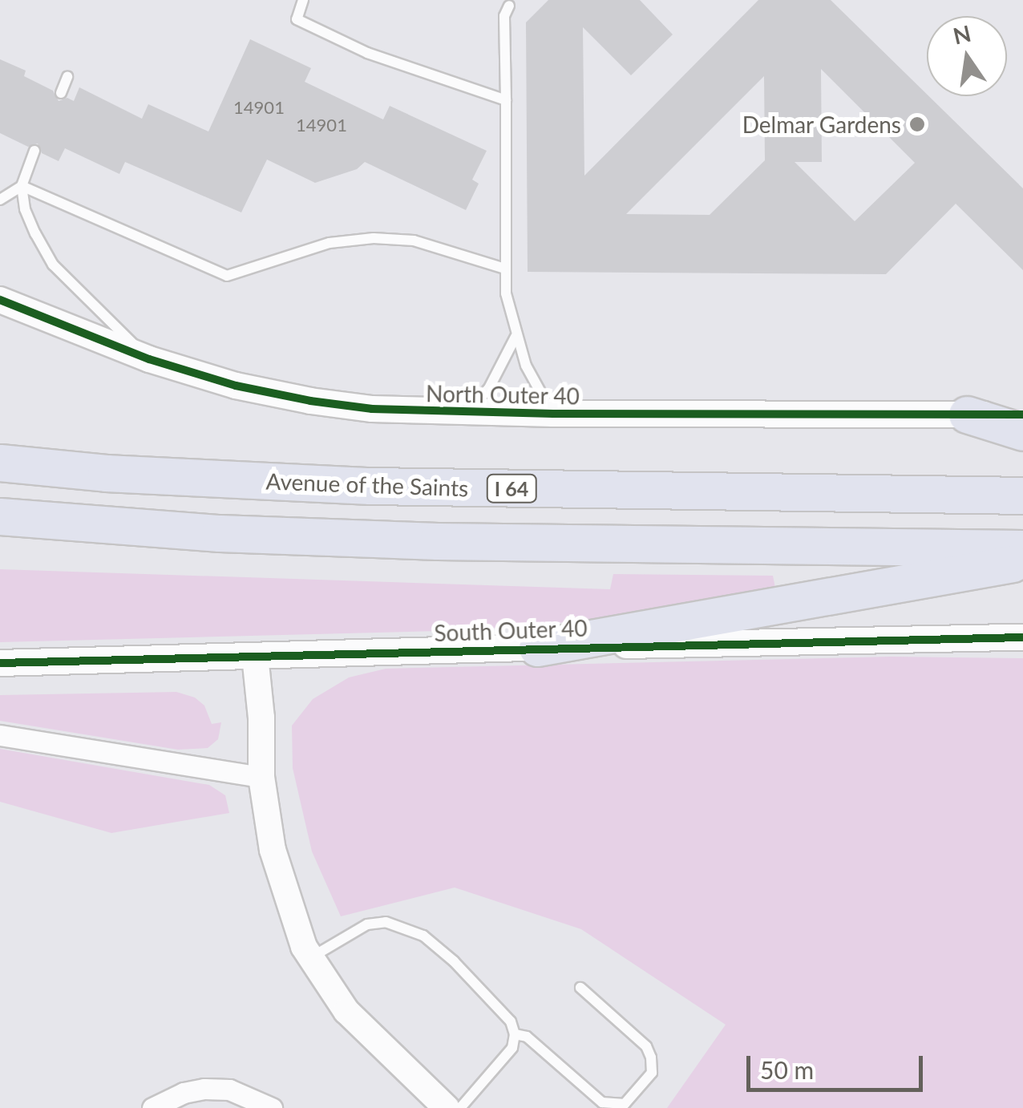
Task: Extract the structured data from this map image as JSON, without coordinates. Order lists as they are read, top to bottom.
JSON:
{
  "streets": {
    "highway": ["Avenue of the Saints", "I 64"],
    "street": ["North Outer 40", "South Outer 40"]
  },
  "places": ["Delmar Gardens"],
  "house_numbers": ["14901", "14901"],
  "scale_bar": "50 m",
  "north": "top"
}
